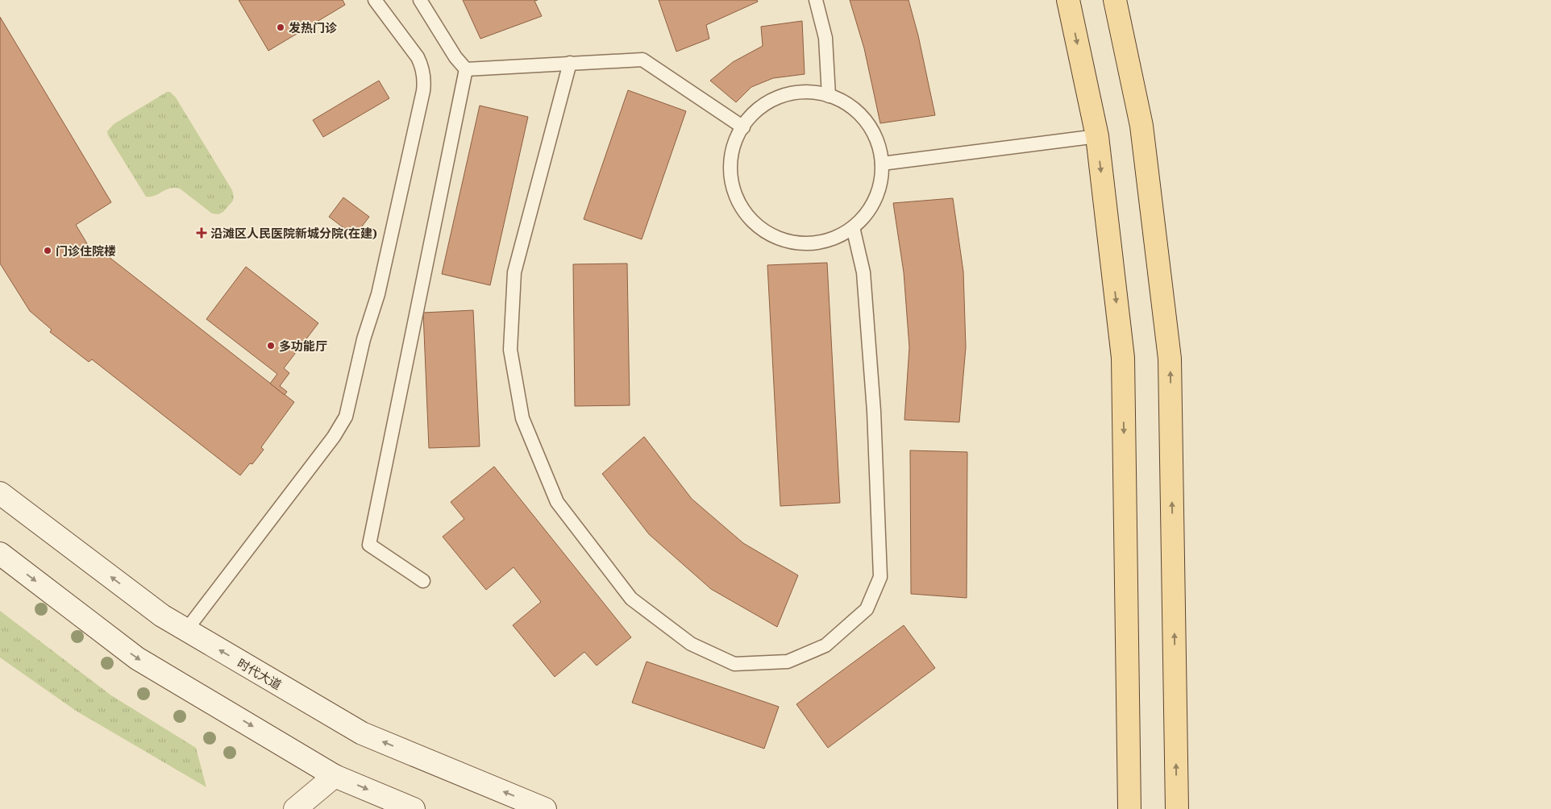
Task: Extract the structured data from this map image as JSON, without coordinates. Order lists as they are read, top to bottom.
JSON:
{
  "streets": {
    "main road": ["时代大道"]
  },
  "places": {
    "other": ["发热门诊", "门诊住院楼", "多功能厅"],
    "health": ["沿滩区人民医院新城分院(在建)"]
  }
}
